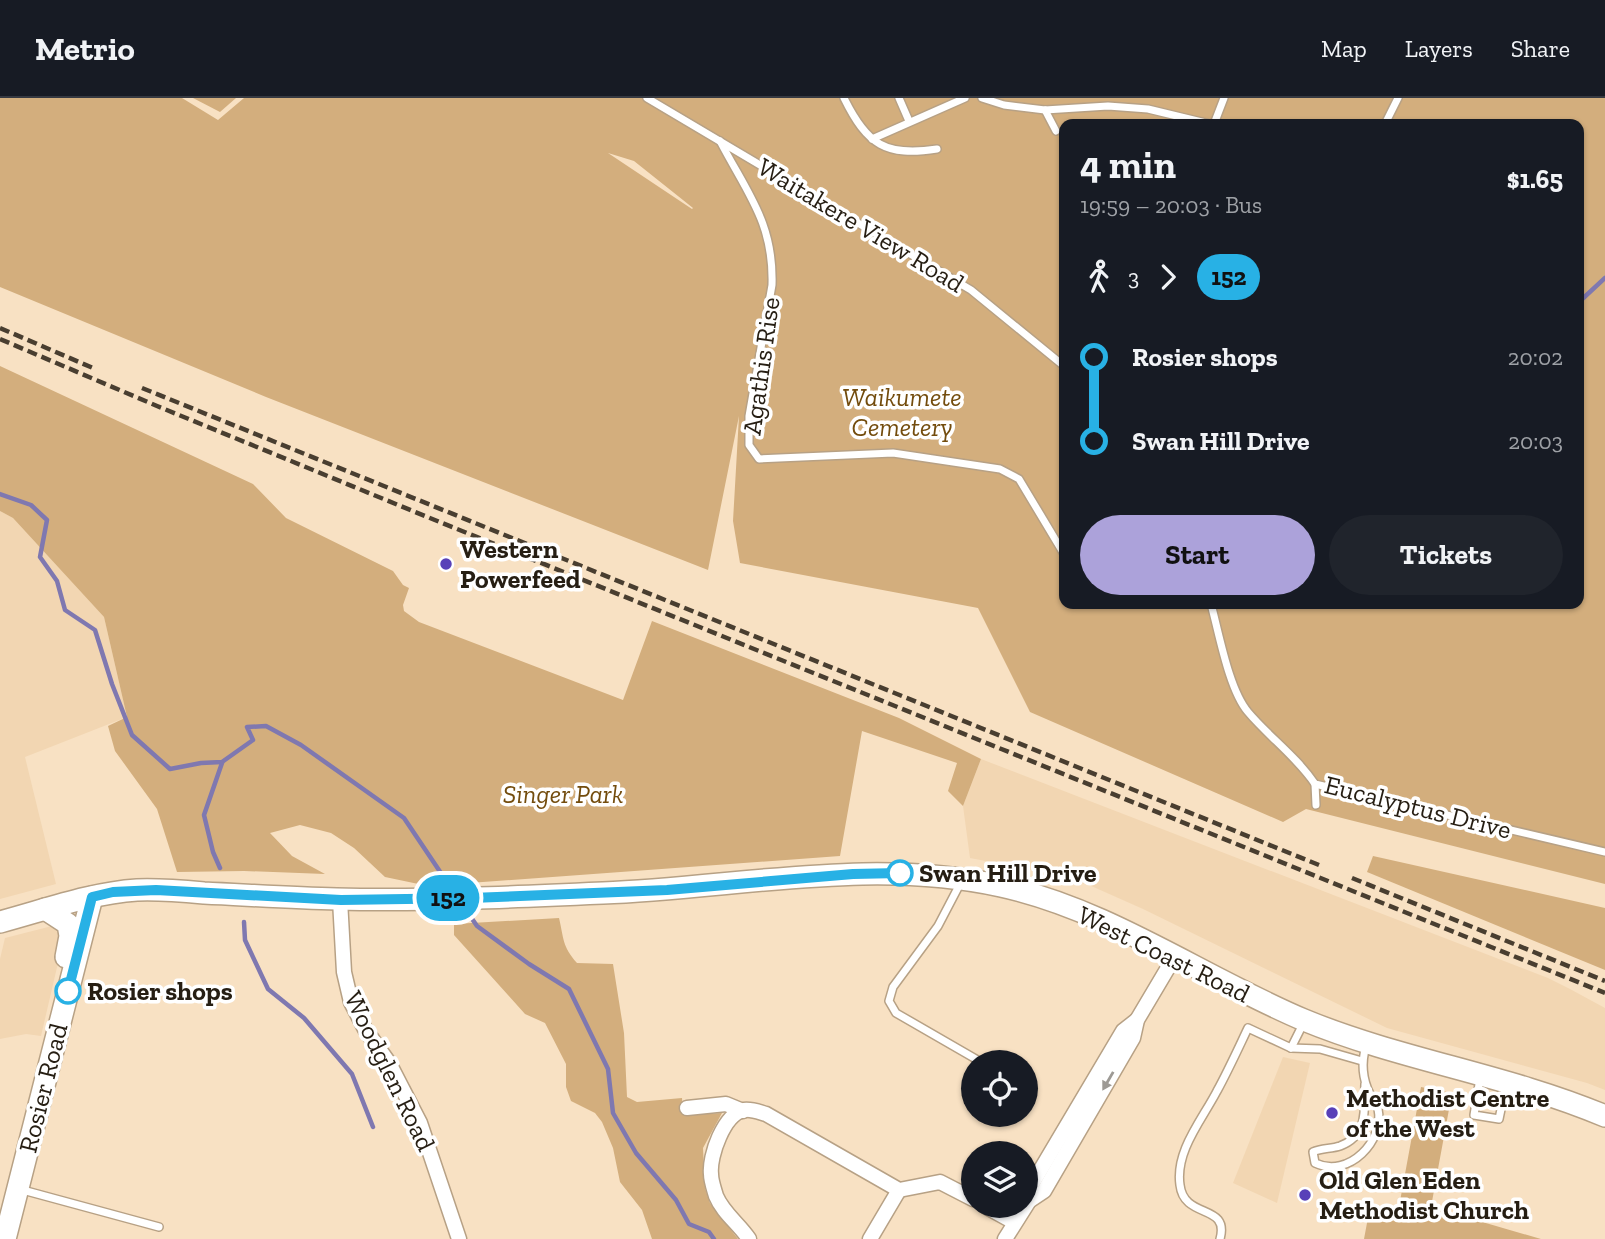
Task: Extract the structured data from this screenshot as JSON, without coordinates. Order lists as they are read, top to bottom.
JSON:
{
  "streets": {
    "main road": ["West Coast Road", "Rosier Road"],
    "street": ["Woodglen Road"],
    "lane": ["Waitakere View Road", "Agathis Rise", "Eucalyptus Drive"]
  },
  "crossings": [
    ["Waitakere View Road", "Agathis Rise"],
    ["West Coast Road", "Woodglen Road"],
    ["West Coast Road", "Rosier Road"]
  ],
  "parks": ["Waikumete Cemetery", "Singer Park"],
  "places": [
    "Western Powerfeed",
    "Swan Hill Drive",
    "Rosier shops",
    "Methodist Centre of the West",
    "Old Glen Eden Methodist Church"
  ],
  "lines": ["bus line 152"],
  "page": {
    "header": "Metrio",
    "nav": ["Map", "Layers", "Share"],
    "on_map": "152",
    "heading": ["4 min", "19:59 – 20:03 · Bus", "$1.65"],
    "legs": ["3", "152"],
    "list": [
      {
        "name": "Rosier shops",
        "value": "20:02"
      },
      {
        "name": "Swan Hill Drive",
        "value": "20:03"
      }
    ],
    "buttons": ["Start", "Tickets"]
  }
}
